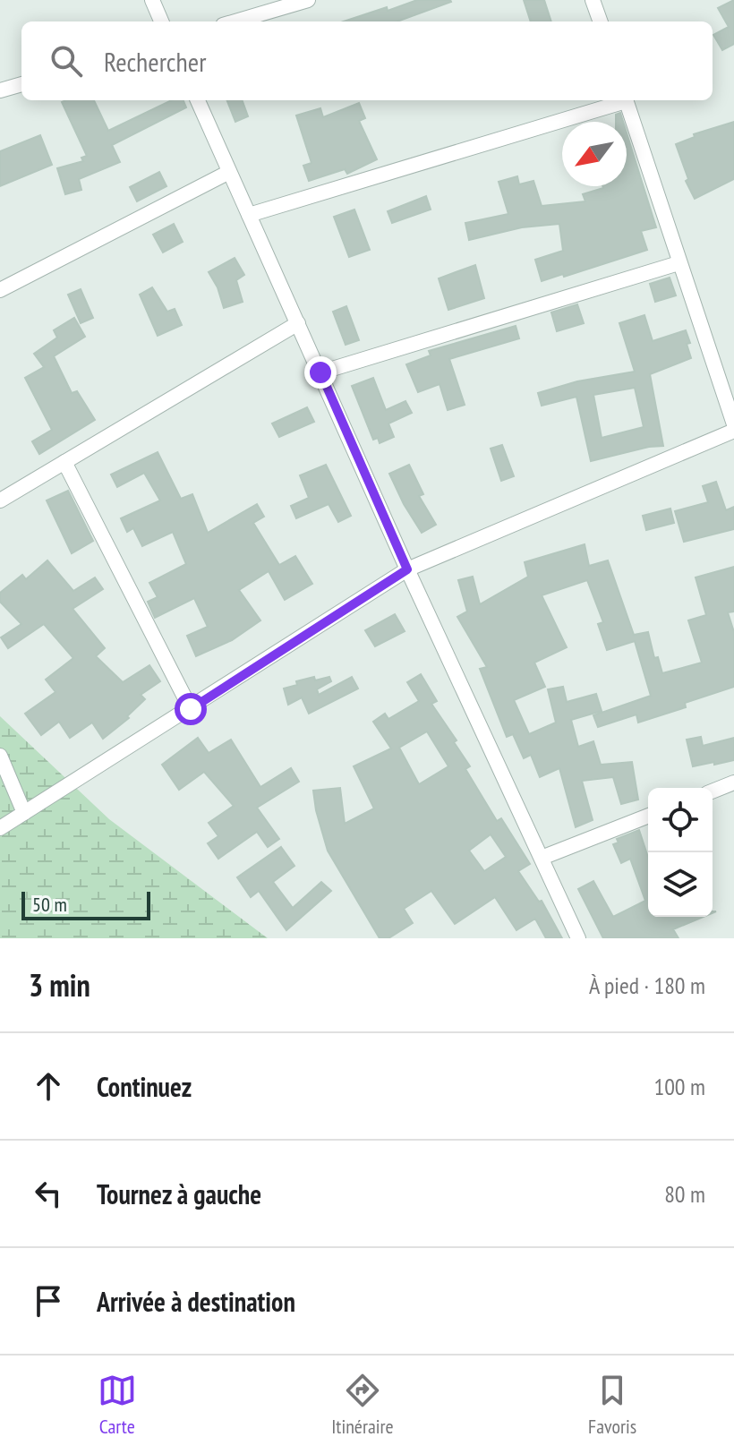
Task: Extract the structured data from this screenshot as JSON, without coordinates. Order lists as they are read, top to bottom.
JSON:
{
  "scale_bar": "50 m",
  "north": "bottom left",
  "page": {
    "search": "Rechercher",
    "scale": "50 m",
    "heading": ["3 min", "À pied · 180 m"],
    "list": [
      ["Continuez", "100 m"],
      ["Tournez à gauche", "80 m"],
      "Arrivée à destination"
    ],
    "nav": ["Carte", "Itinéraire", "Favoris"]
  }
}
